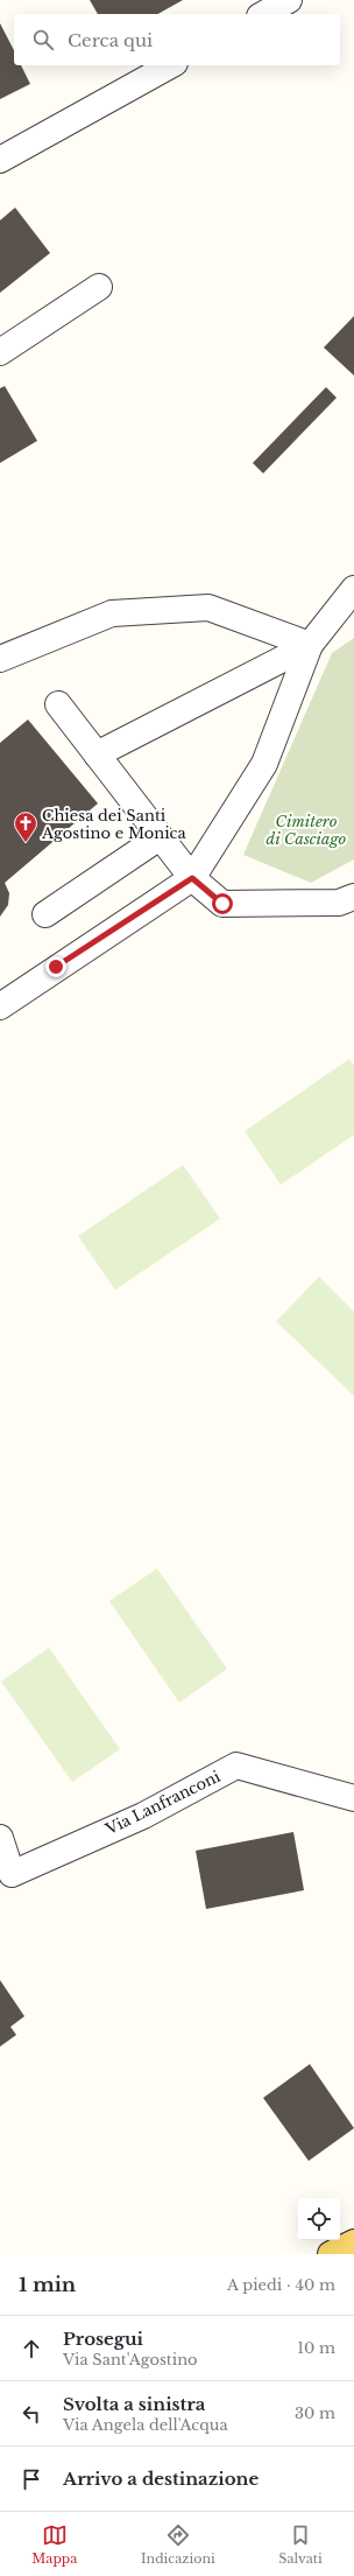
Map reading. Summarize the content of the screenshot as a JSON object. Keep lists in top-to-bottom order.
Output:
{
  "streets": {
    "street": ["Via Lanfranconi"]
  },
  "parks": ["Cimitero di Casciago"],
  "places": {
    "church": ["Chiesa dei Santi Agostino e Monica"]
  },
  "page": {
    "search": "Cerca qui",
    "heading": ["1 min", "A piedi · 40 m"],
    "list": [
      ["Prosegui", "Via Sant'Agostino", "10 m"],
      ["Svolta a sinistra", "Via Angela dell'Acqua", "30 m"],
      "Arrivo a destinazione"
    ],
    "nav": ["Mappa", "Indicazioni", "Salvati"]
  }
}
